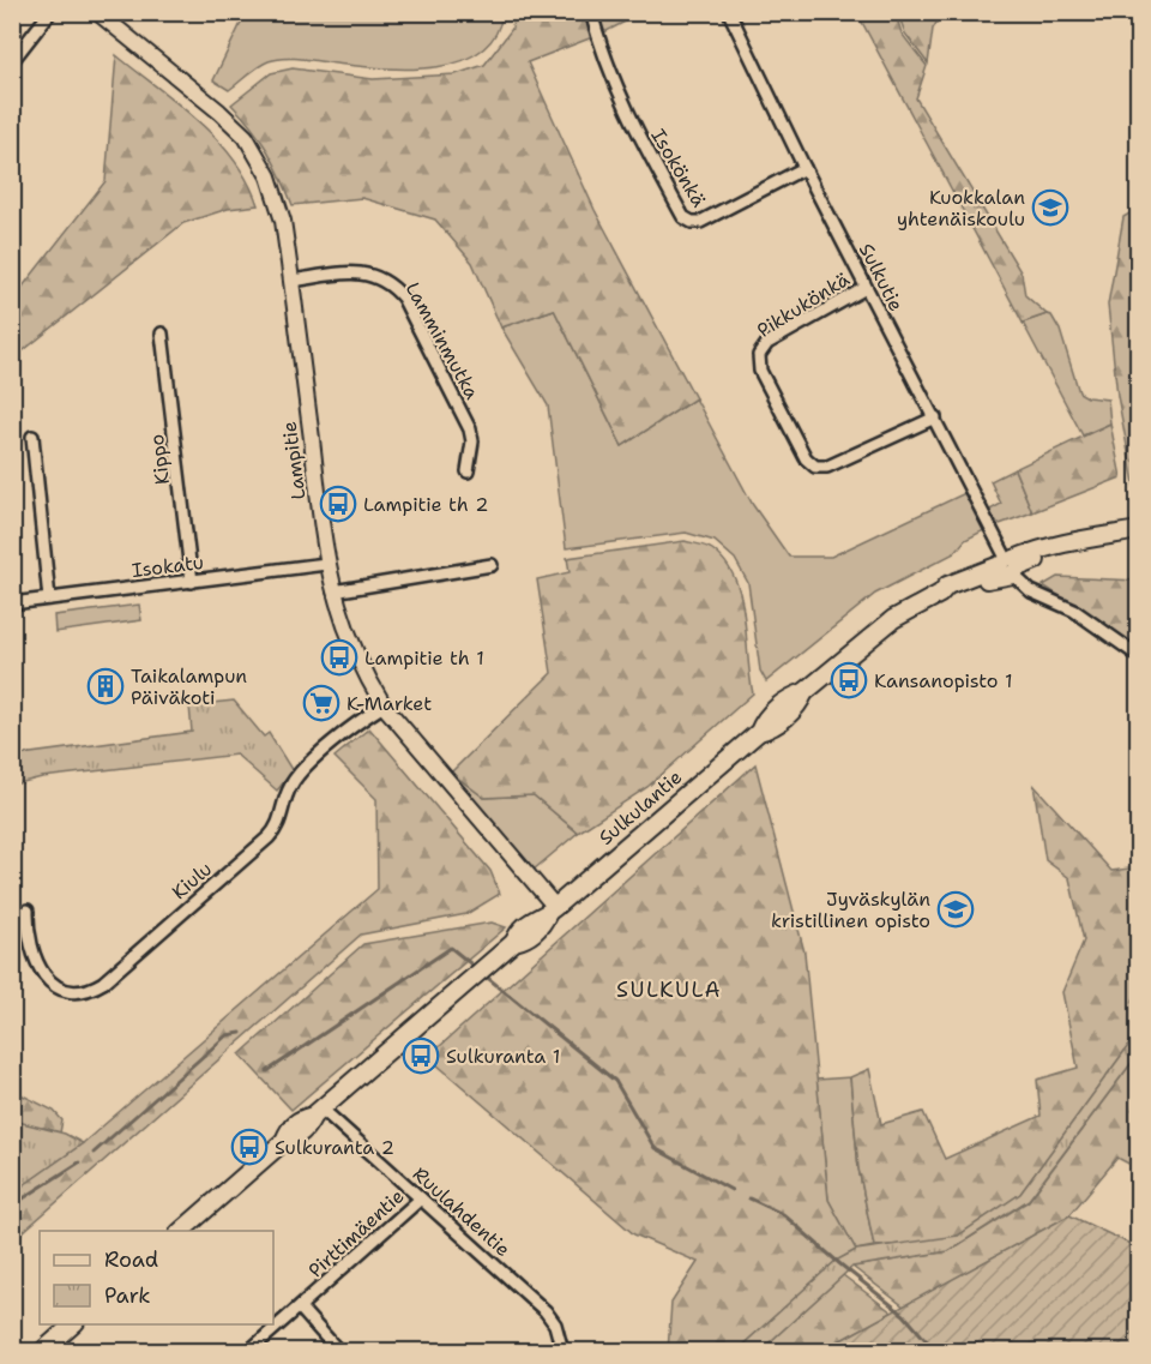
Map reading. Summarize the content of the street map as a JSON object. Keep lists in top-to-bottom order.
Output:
{
  "streets": {
    "main road": ["Sulkulantie"],
    "street": [
      "Isokönkä",
      "Sulkutie",
      "Pikkukönkä",
      "Lamminmutka",
      "Kippo",
      "Lampitie",
      "Isokatu",
      "Kiulu",
      "Ruulahdentie",
      "Pirttimäentie"
    ]
  },
  "crossings": [
    ["Isokönkä", "Sulkutie"],
    ["Sulkutie", "Pikkukönkä"],
    ["Sulkutie", "Sulkulantie"],
    ["Lamminmutka", "Lampitie"],
    ["Kippo", "Isokatu"],
    ["Lampitie", "Isokatu"],
    ["Lampitie", "Sulkulantie"],
    ["Lampitie", "Kiulu"],
    ["Sulkulantie", "Ruulahdentie"],
    ["Ruulahdentie", "Pirttimäentie"]
  ],
  "districts": ["SULKULA"],
  "places": {
    "school or university": ["Kuokkalan yhtenäiskoulu", "Jyväskylän kristillinen opisto"],
    "bus stop": [
      "Lampitie th 2",
      "Lampitie th 1",
      "Kansanopisto 1",
      "Sulkuranta 1",
      "Sulkuranta 2"
    ],
    "building": ["Taikalampun Päiväkoti"],
    "supermarket": ["K-Market"]
  },
  "legend": ["Road", "Park"]
}
